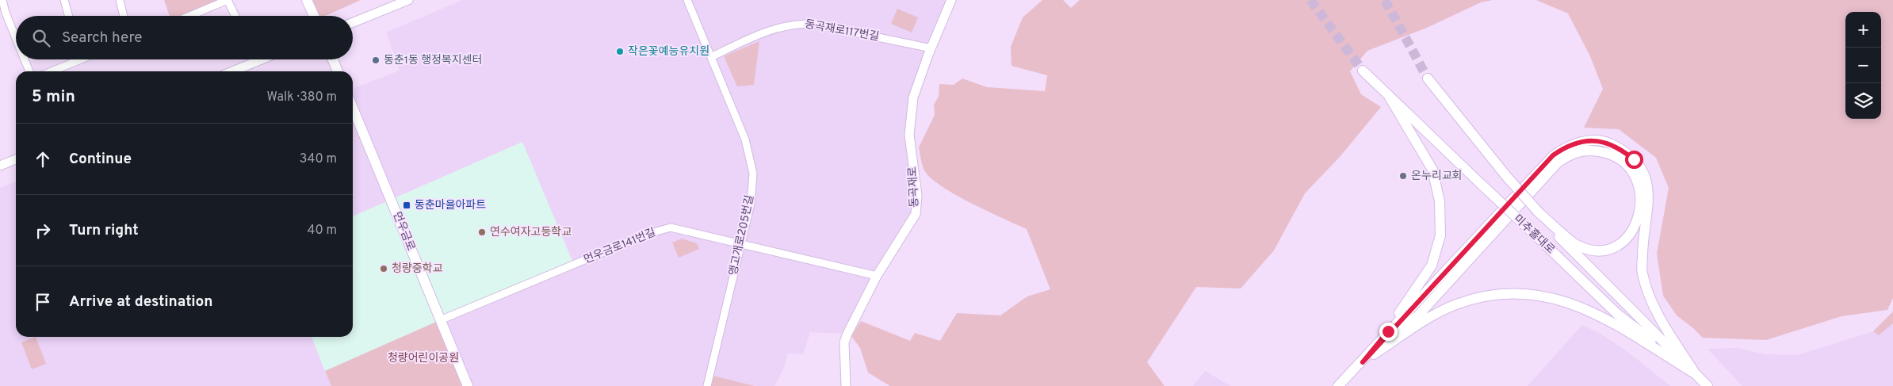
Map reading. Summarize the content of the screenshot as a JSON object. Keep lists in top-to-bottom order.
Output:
{
  "streets": {
    "main road": ["먼우금로", "미추홀대로"],
    "street": [
      "동곡재로117번길",
      "동곡재로",
      "앵고개로205번길",
      "먼우금로141번길"
    ]
  },
  "crossings": [
    ["동곡재로117번길", "동곡재로"],
    ["동곡재로117번길", "앵고개로205번길"],
    ["동곡재로", "먼우금로141번길"],
    ["먼우금로", "먼우금로141번길"],
    ["앵고개로205번길", "먼우금로141번길"]
  ],
  "parks": ["청량어린이공원"],
  "places": {
    "other": [
      "작은꽃예능유치원",
      "동춘1동 행정복지센터",
      "온누리교회",
      "연수여자고등학교",
      "청량중학교"
    ],
    "transit": ["동춘마을아파트"]
  },
  "page": {
    "map_buttons": ["+", "−"],
    "search": "Search here",
    "heading": ["5 min", "Walk · 380 m"],
    "list": [
      ["Continue", "340 m"],
      ["Turn right", "40 m"],
      "Arrive at destination"
    ]
  }
}
